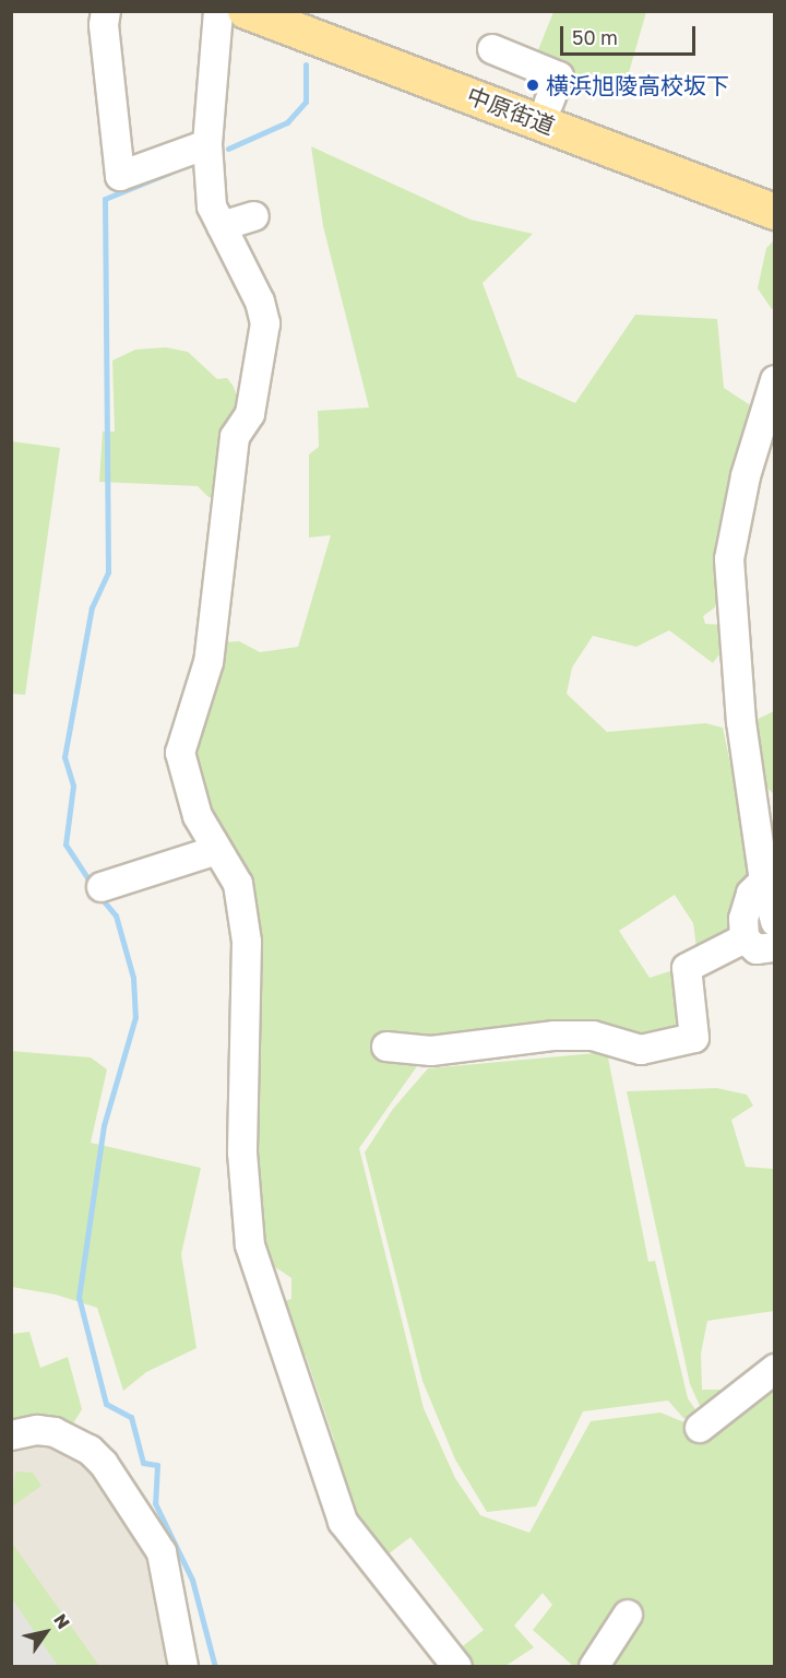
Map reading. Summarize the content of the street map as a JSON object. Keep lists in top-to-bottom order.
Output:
{
  "streets": {
    "main road": ["中原街道"]
  },
  "places": ["横浜旭陵高校坂下"],
  "scale_bar": "50 m",
  "north": "top right"
}
